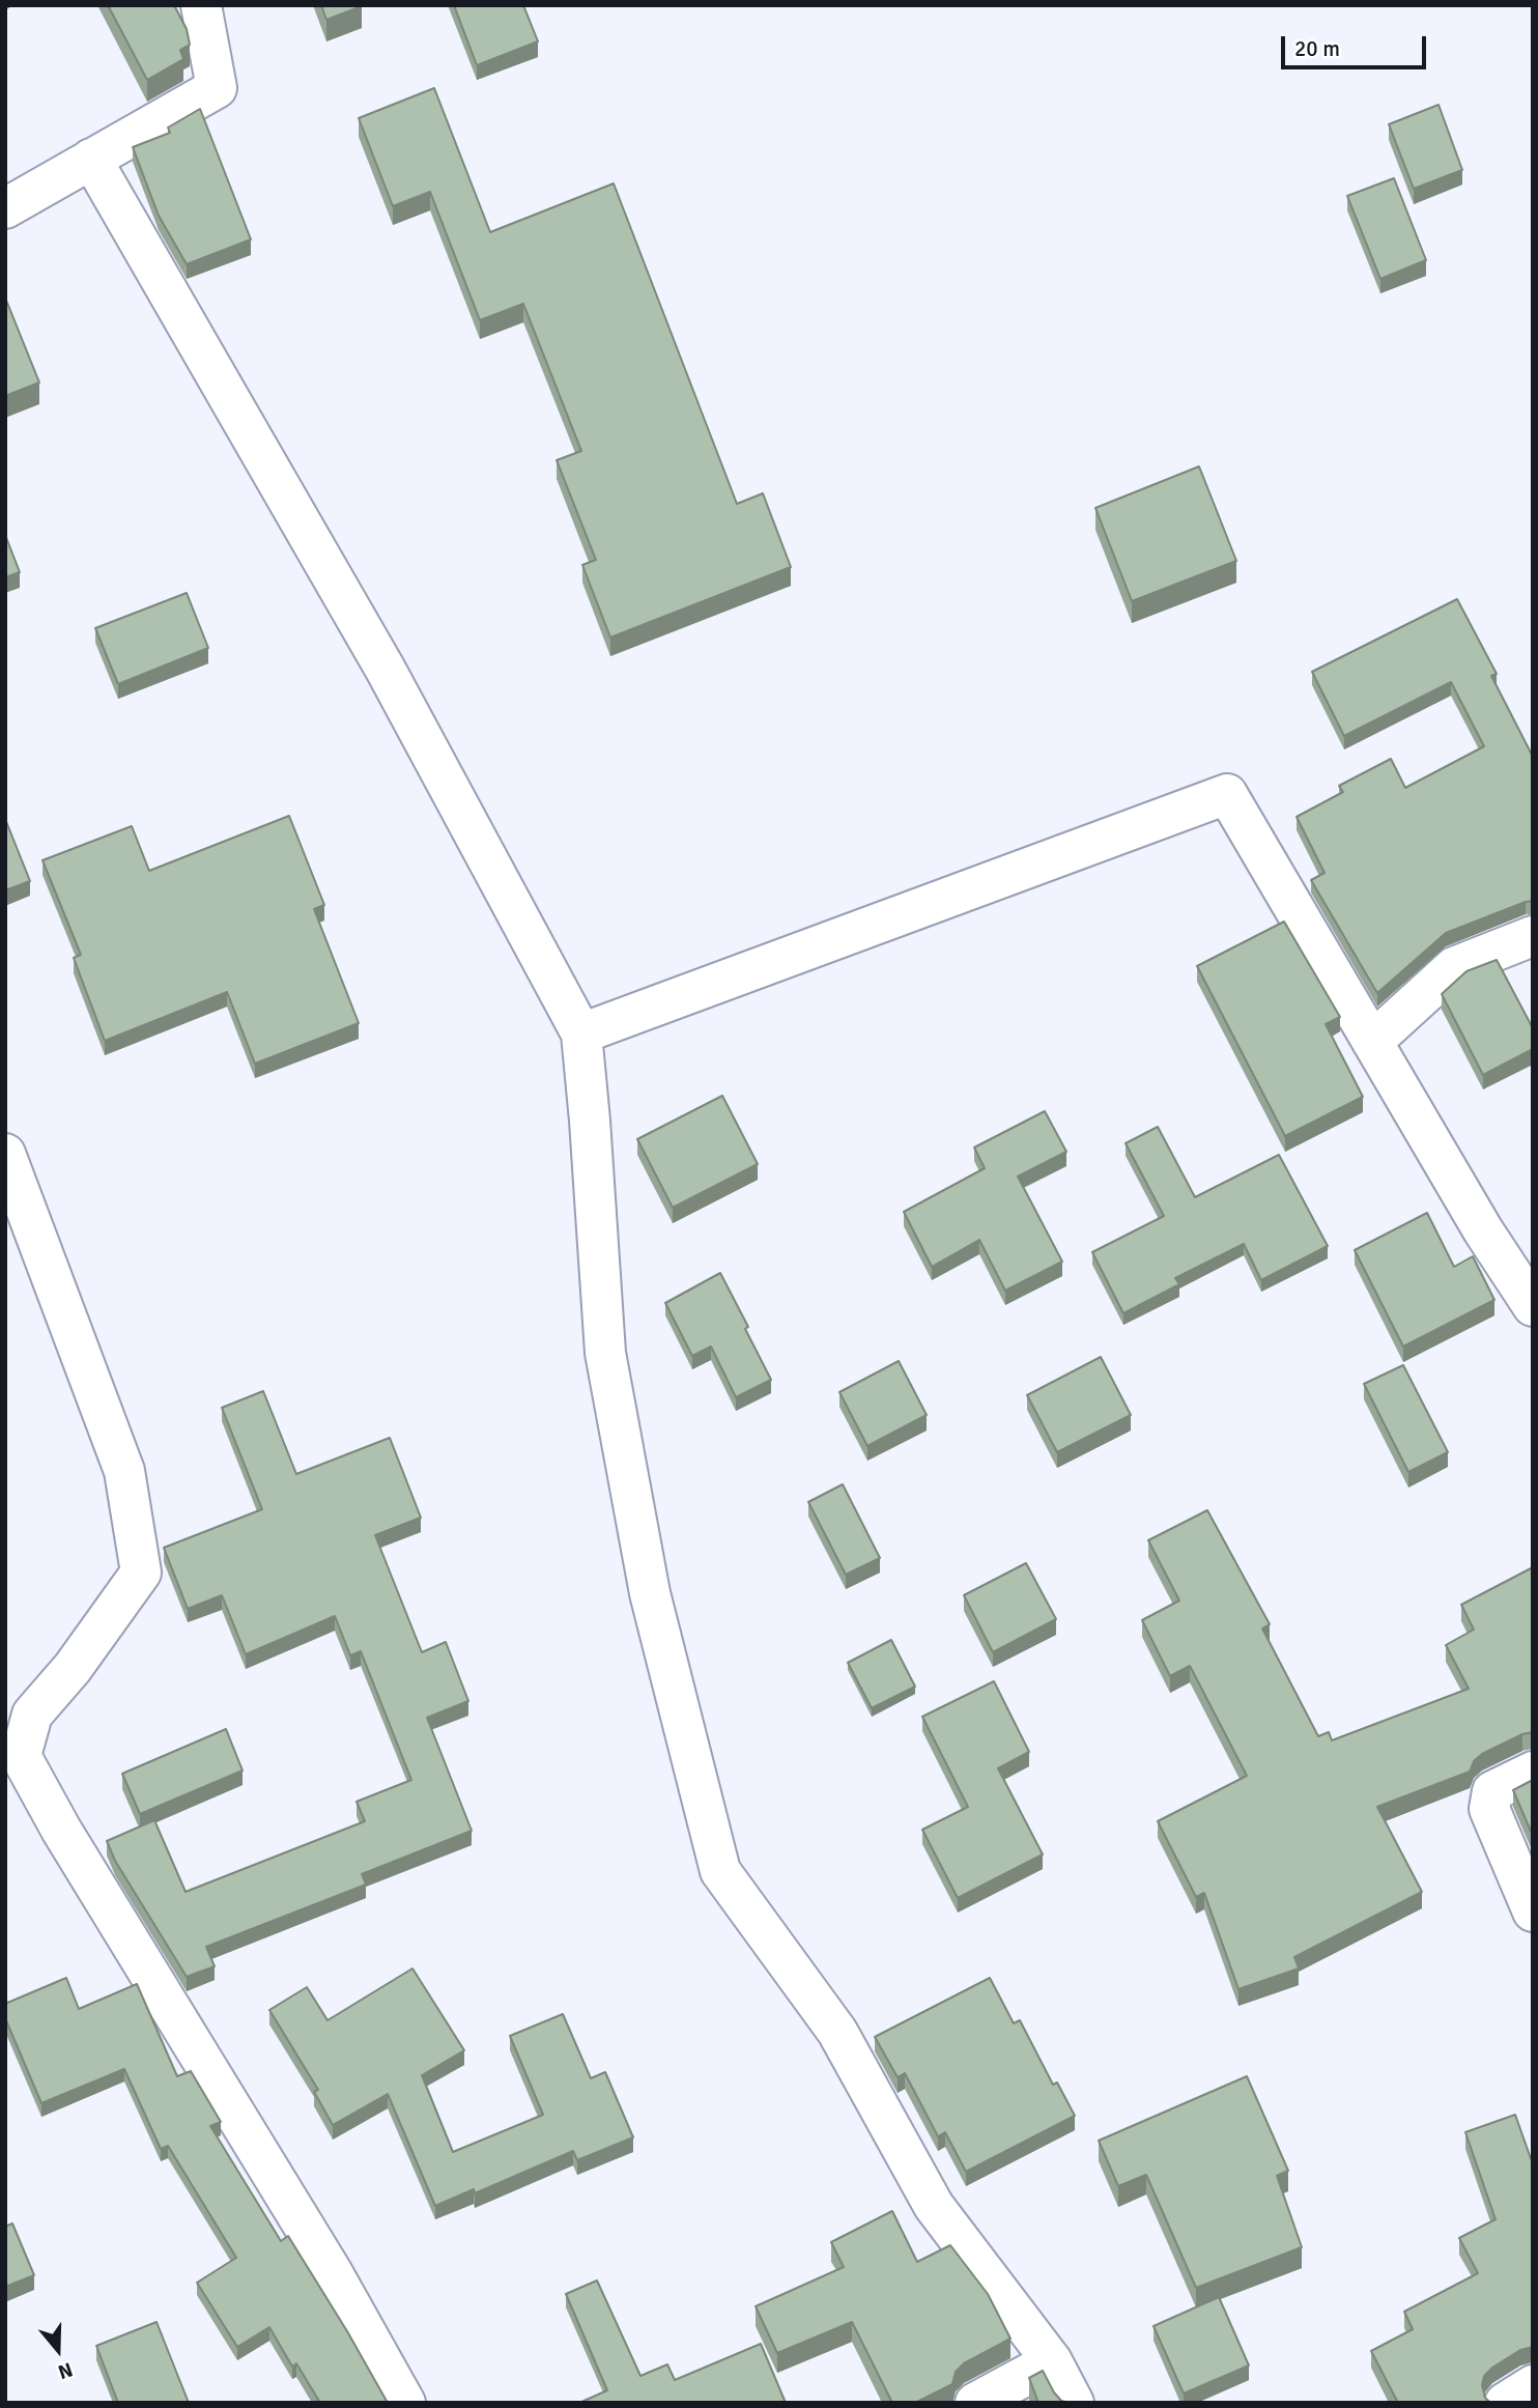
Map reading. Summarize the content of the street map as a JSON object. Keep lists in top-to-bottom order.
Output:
{
  "scale_bar": "20 m",
  "north": "bottom"
}
